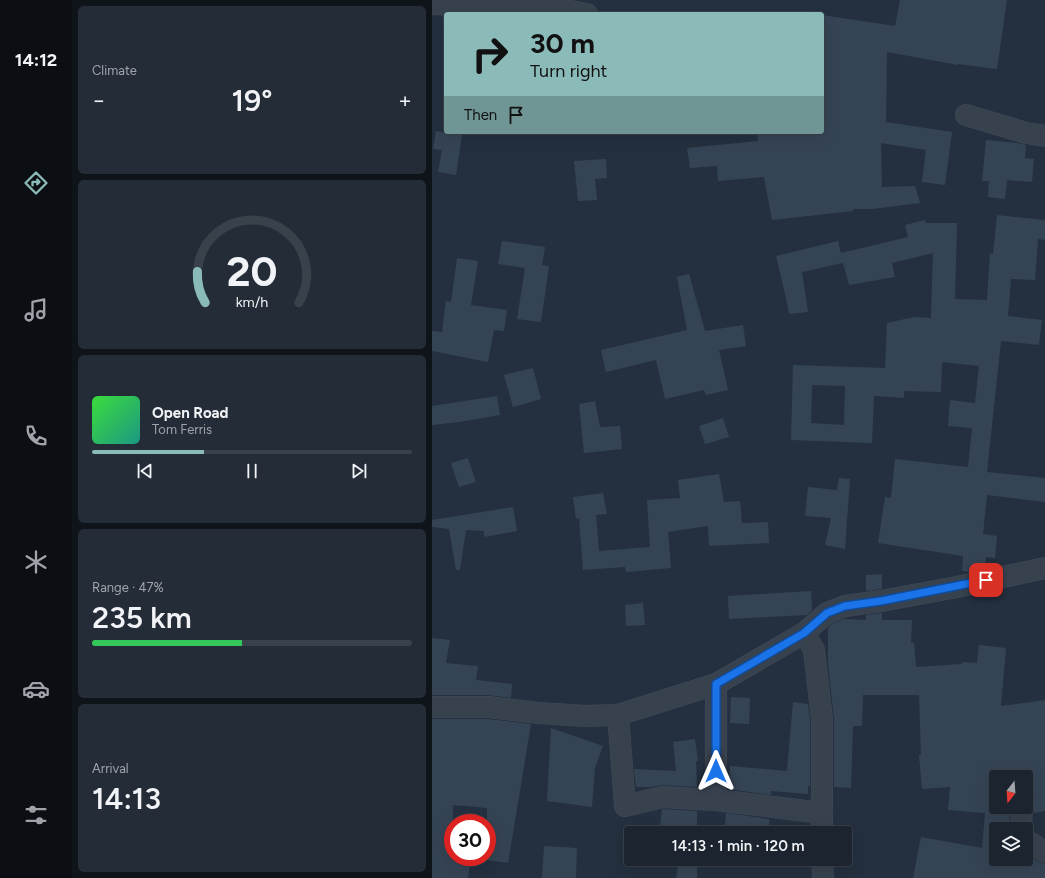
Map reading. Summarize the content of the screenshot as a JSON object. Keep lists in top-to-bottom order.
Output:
{
  "north": "bottom",
  "page": {
    "tabs": "14:12",
    "tile": [
      "Climate",
      ["Range · 47%", "235 km"],
      ["Arrival", "14:13"]
    ],
    "turn": ["30 m", "Turn right"],
    "heat": ["−", "19°", "+"],
    "then": "Then",
    "song": ["Open Road", "Tom Ferris"],
    "limit": "30",
    "trip": "14:13 · 1 min · 120 m",
    "gauge": ["20", "km/h"]
  }
}
